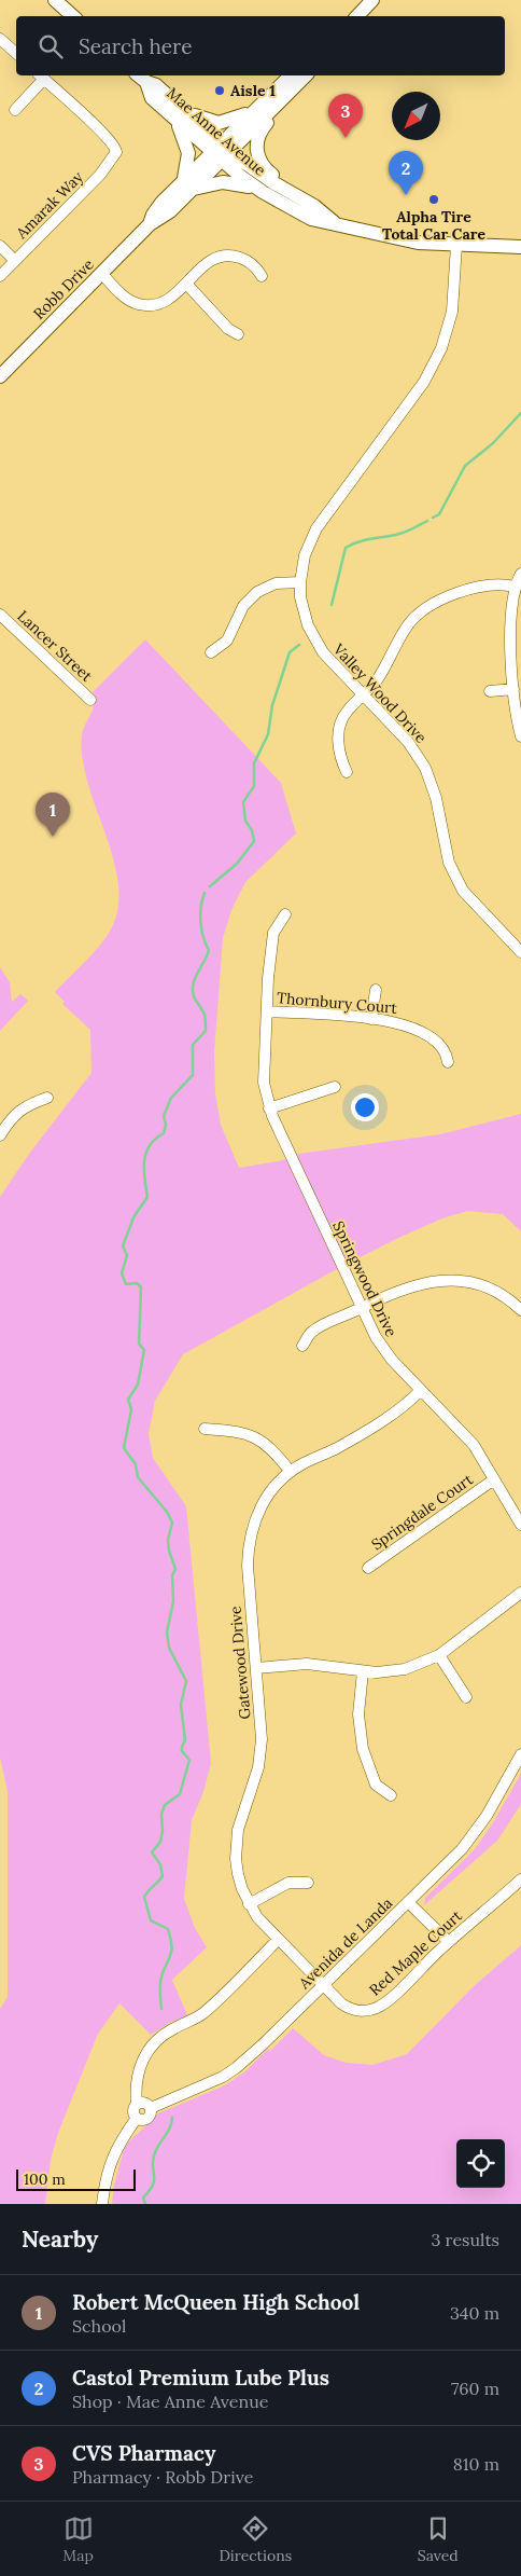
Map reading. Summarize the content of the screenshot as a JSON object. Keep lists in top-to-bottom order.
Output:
{
  "streets": {
    "main road": ["Mae Anne Avenue", "Robb Drive"],
    "street": [
      "Amarak Way",
      "Lancer Street",
      "Valley Wood Drive",
      "Thornbury Court",
      "Springwood Drive",
      "Springdale Court",
      "Gatewood Drive",
      "Avenida de Landa",
      "Red Maple Court"
    ]
  },
  "crossings": [
    ["Mae Anne Avenue", "Robb Drive"],
    ["Mae Anne Avenue", "Valley Wood Drive"],
    ["Thornbury Court", "Springwood Drive"],
    ["Springwood Drive", "Springdale Court"],
    ["Springwood Drive", "Gatewood Drive"],
    ["Gatewood Drive", "Avenida de Landa"],
    ["Gatewood Drive", "Red Maple Court"],
    ["Avenida de Landa", "Red Maple Court"]
  ],
  "places": ["Aisle 1", "Alpha Tire Total Car Care"],
  "scale_bar": "100 m",
  "north": "bottom left",
  "page": {
    "search": "Search here",
    "pins": ["3", "2", "1"],
    "scale": "100 m",
    "heading": ["Nearby", "3 results"],
    "list": [
      {
        "mark": "1",
        "name": "Robert McQueen High School",
        "note": "School",
        "value": "340 m"
      },
      {
        "mark": "2",
        "name": "Castol Premium Lube Plus",
        "note": "Shop · Mae Anne Avenue",
        "value": "760 m"
      },
      {
        "mark": "3",
        "name": "CVS Pharmacy",
        "note": "Pharmacy · Robb Drive",
        "value": "810 m"
      }
    ],
    "nav": ["Map", "Directions", "Saved"]
  }
}
